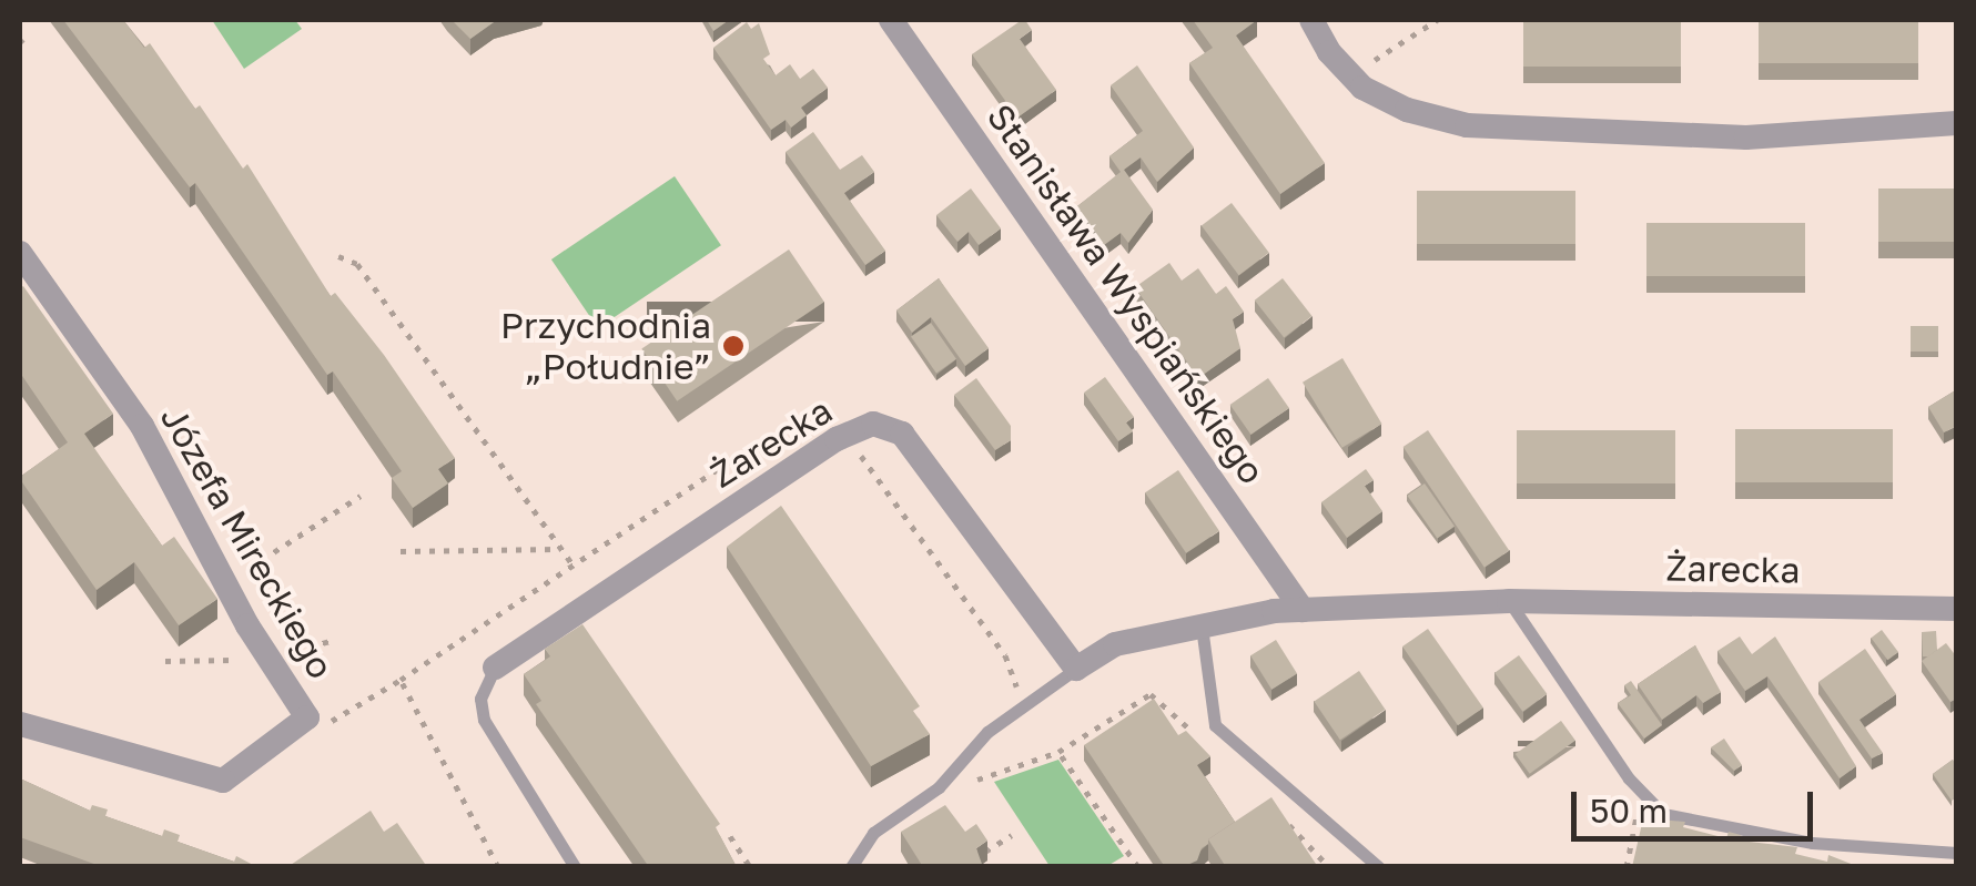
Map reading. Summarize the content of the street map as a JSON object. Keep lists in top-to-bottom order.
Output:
{
  "streets": {
    "street": ["Stanisława Wyspiańskiego", "Żarecka", "Józefa Mireckiego"]
  },
  "crossings": [
    ["Stanisława Wyspiańskiego", "Żarecka"]
  ],
  "places": ["Przychodnia „Południe”"],
  "scale_bar": "50 m"
}
